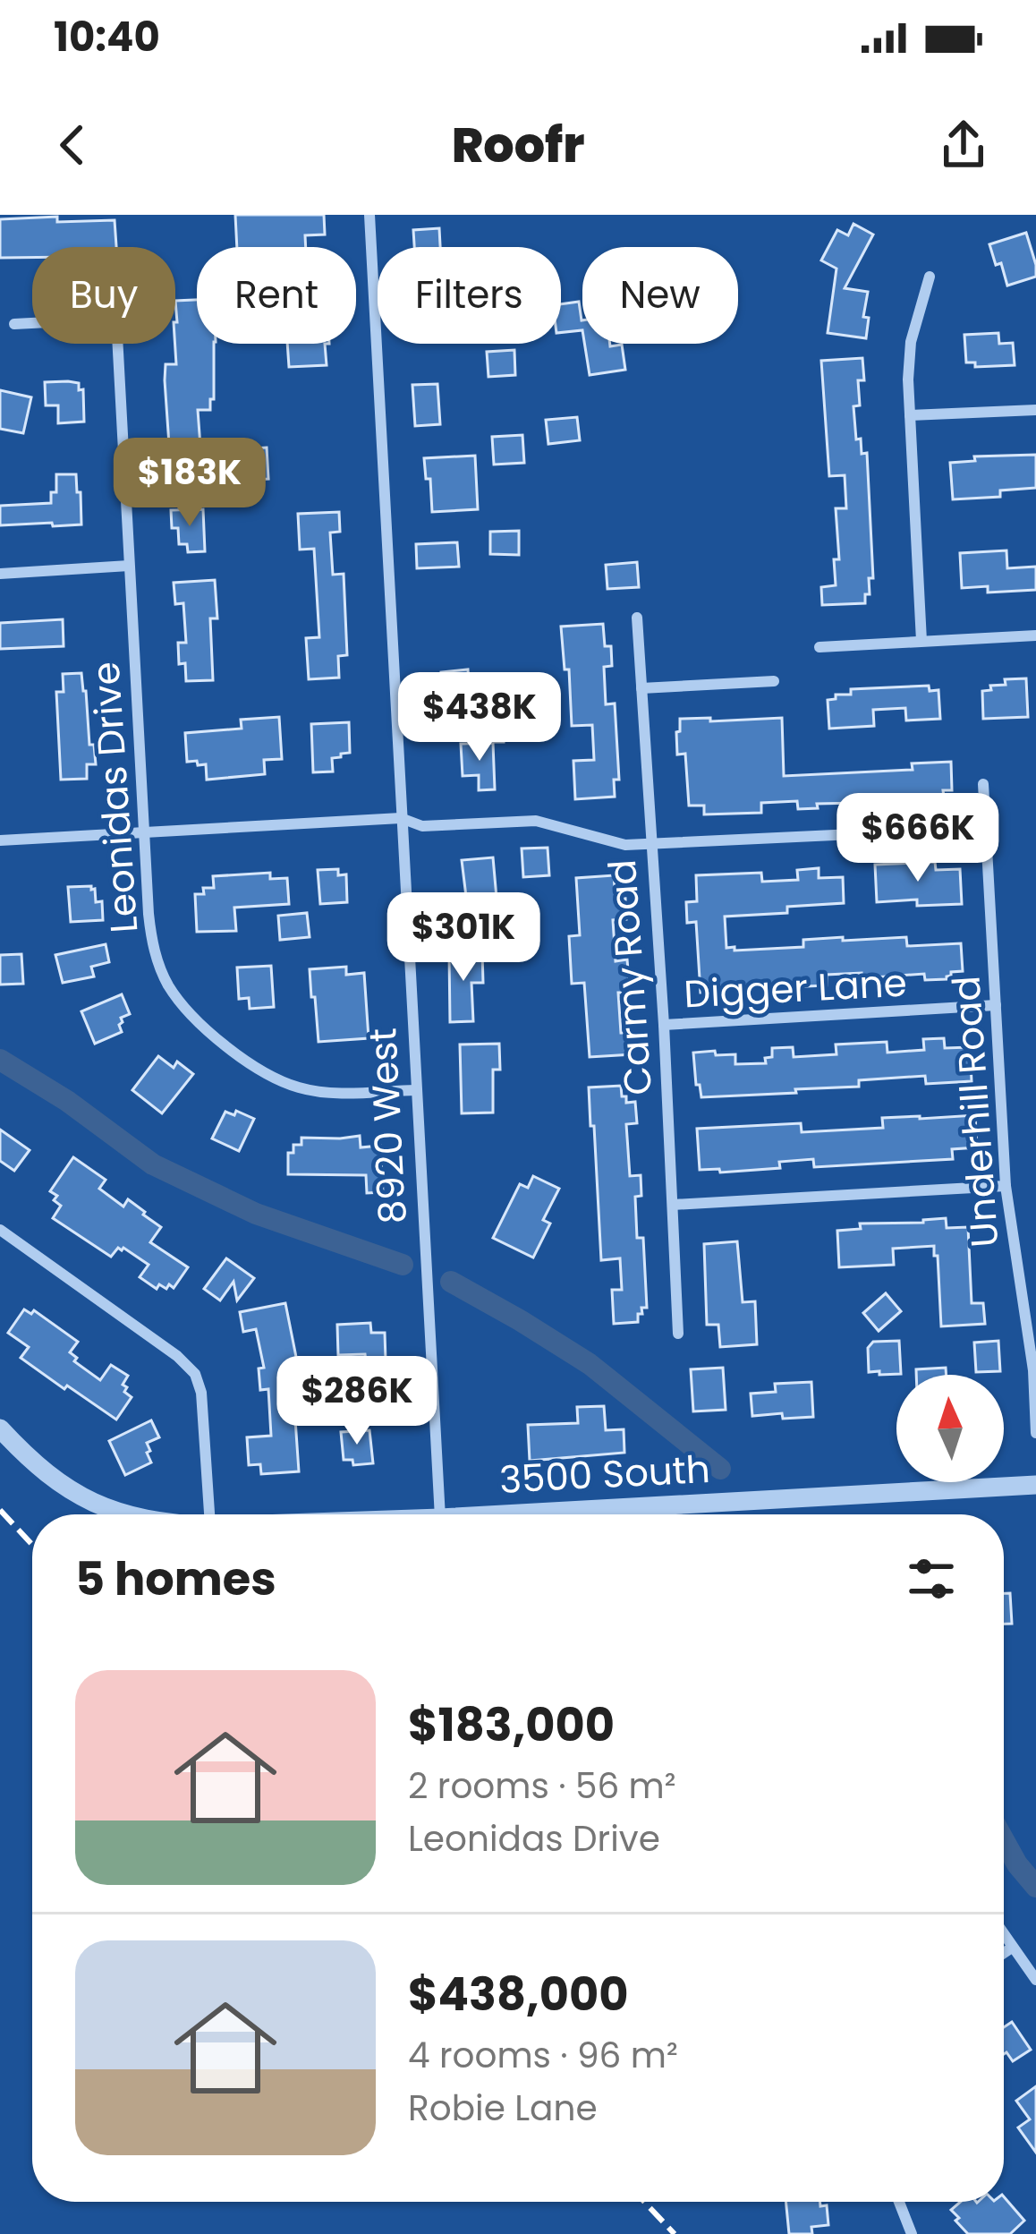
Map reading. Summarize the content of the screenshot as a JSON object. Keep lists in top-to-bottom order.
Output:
{
  "streets": {
    "street": [
      "Leonidas Drive",
      "Carmy Road",
      "Digger Lane",
      "Underhill Road",
      "8920 West",
      "3500 South"
    ]
  },
  "crossings": [
    ["Leonidas Drive", "8920 West"],
    ["Carmy Road", "Digger Lane"],
    ["Digger Lane", "Underhill Road"]
  ],
  "north": "top",
  "page": {
    "status": "10:40",
    "header": "Roofr",
    "chip": [
      "Buy",
      "Rent",
      "Filters",
      "New"
    ],
    "price": [
      "$183K",
      "$438K",
      "$666K",
      "$301K",
      "$286K"
    ],
    "heading": "5 homes",
    "list": [
      {
        "name": "$183,000",
        "note": "2 rooms · 56 m² · Leonidas Drive"
      },
      {
        "name": "$438,000",
        "note": "4 rooms · 96 m² · Robie Lane"
      }
    ]
  }
}
